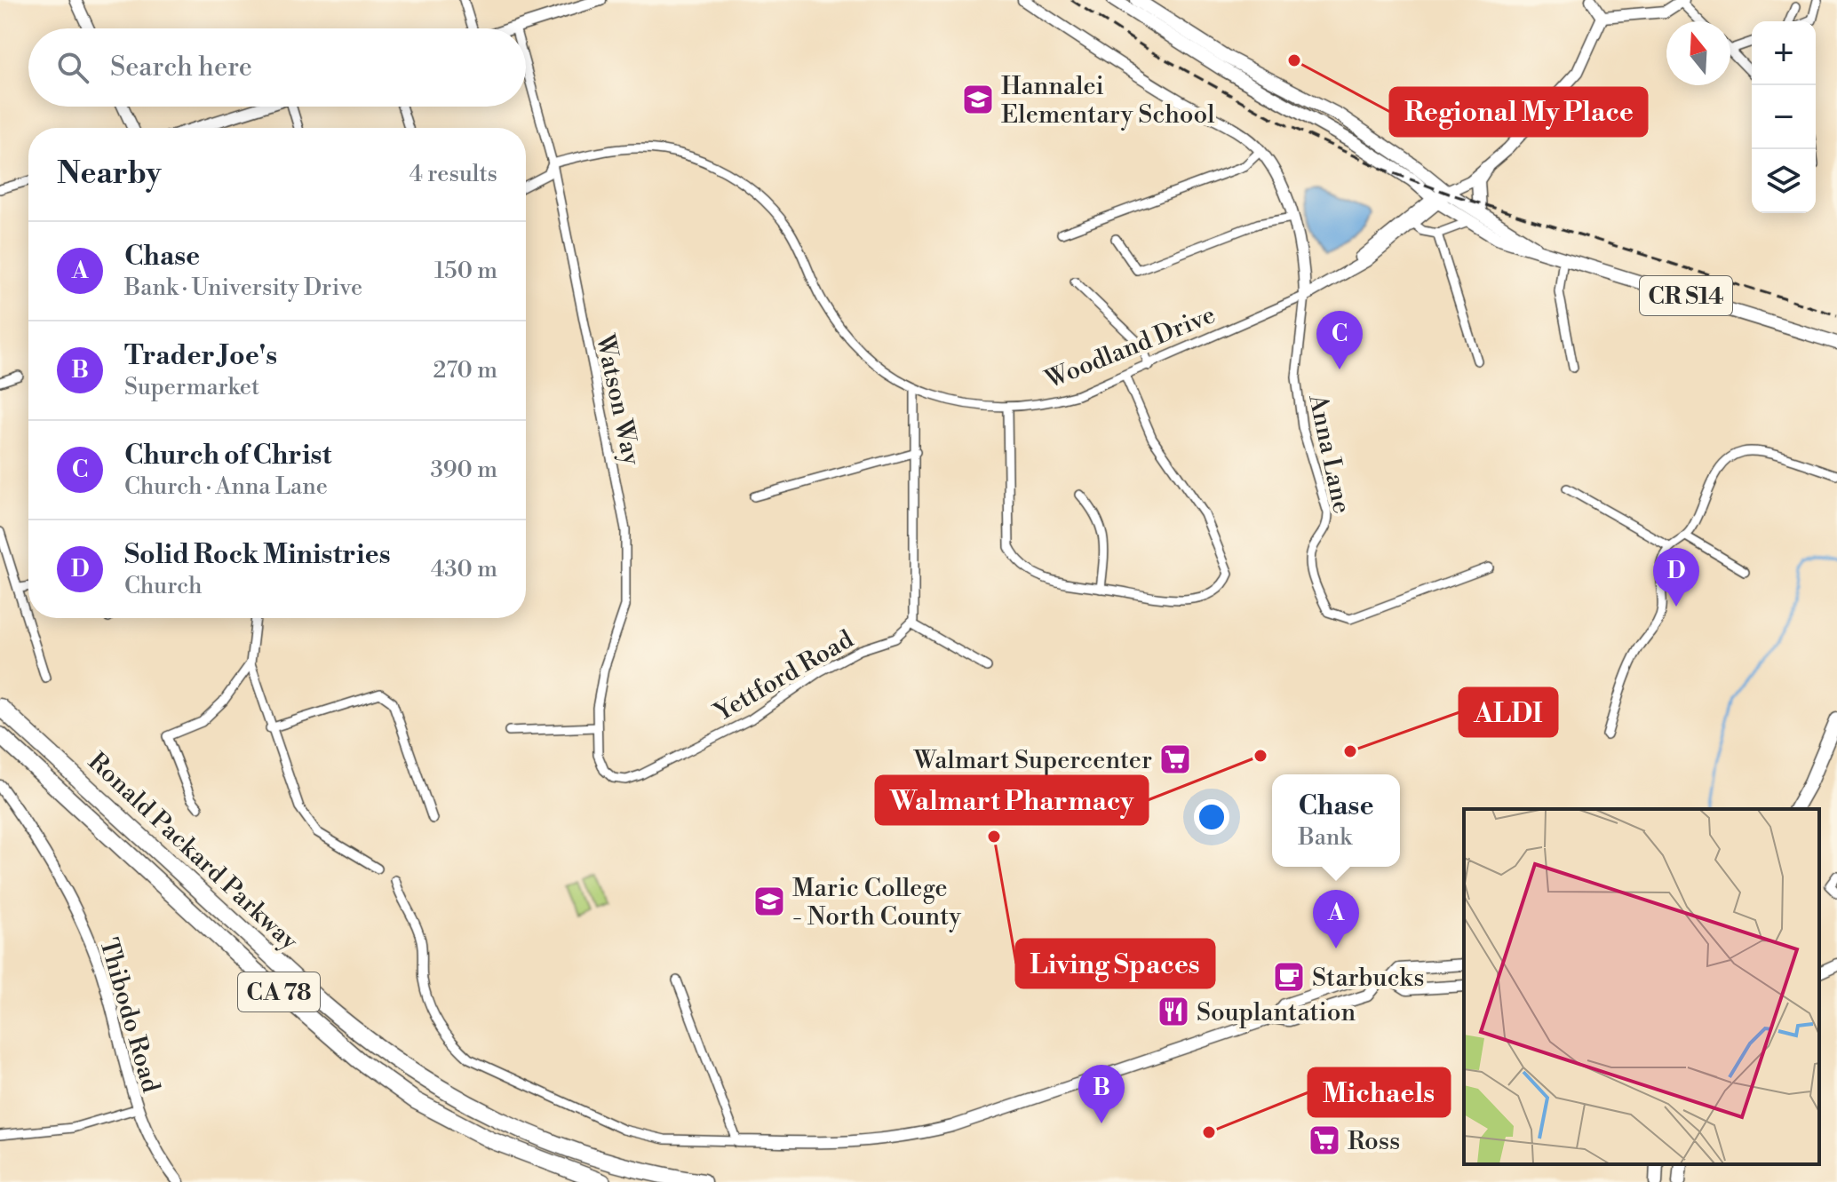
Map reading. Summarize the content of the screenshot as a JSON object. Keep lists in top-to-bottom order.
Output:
{
  "streets": {
    "highway": ["Ronald Packard Parkway", "CA 78"],
    "main road": ["CR S14"],
    "street": [
      "Woodland Drive",
      "Watson Way",
      "Anna Lane",
      "Yettford Road",
      "Thibodo Road"
    ]
  },
  "crossings": [
    ["CR S14", "Woodland Drive"],
    ["Woodland Drive", "Watson Way"],
    ["Woodland Drive", "Anna Lane"],
    ["Watson Way", "Yettford Road"]
  ],
  "places": {
    "other": [
      "Regional My Place",
      "ALDI",
      "Walmart Pharmacy",
      "Living Spaces",
      "Michaels"
    ],
    "school or university": ["Hannalei Elementary School", "Maric College - North County"],
    "supermarket": ["Walmart Supercenter", "Ross"],
    "cafe": ["Starbucks"],
    "restaurant": ["Souplantation"]
  },
  "north": "top",
  "page": {
    "map_buttons": ["+", "−"],
    "search": "Search here",
    "heading": ["Nearby", "4 results"],
    "list": [
      {
        "mark": "A",
        "name": "Chase",
        "note": "Bank · University Drive",
        "value": "150 m"
      },
      {
        "mark": "B",
        "name": "Trader Joe's",
        "note": "Supermarket",
        "value": "270 m"
      },
      {
        "mark": "C",
        "name": "Church of Christ",
        "note": "Church · Anna Lane",
        "value": "390 m"
      },
      {
        "mark": "D",
        "name": "Solid Rock Ministries",
        "note": "Church",
        "value": "430 m"
      }
    ],
    "pins": [
      "C",
      "D",
      "A",
      "B"
    ],
    "popup": ["Chase", "Bank"]
  }
}
